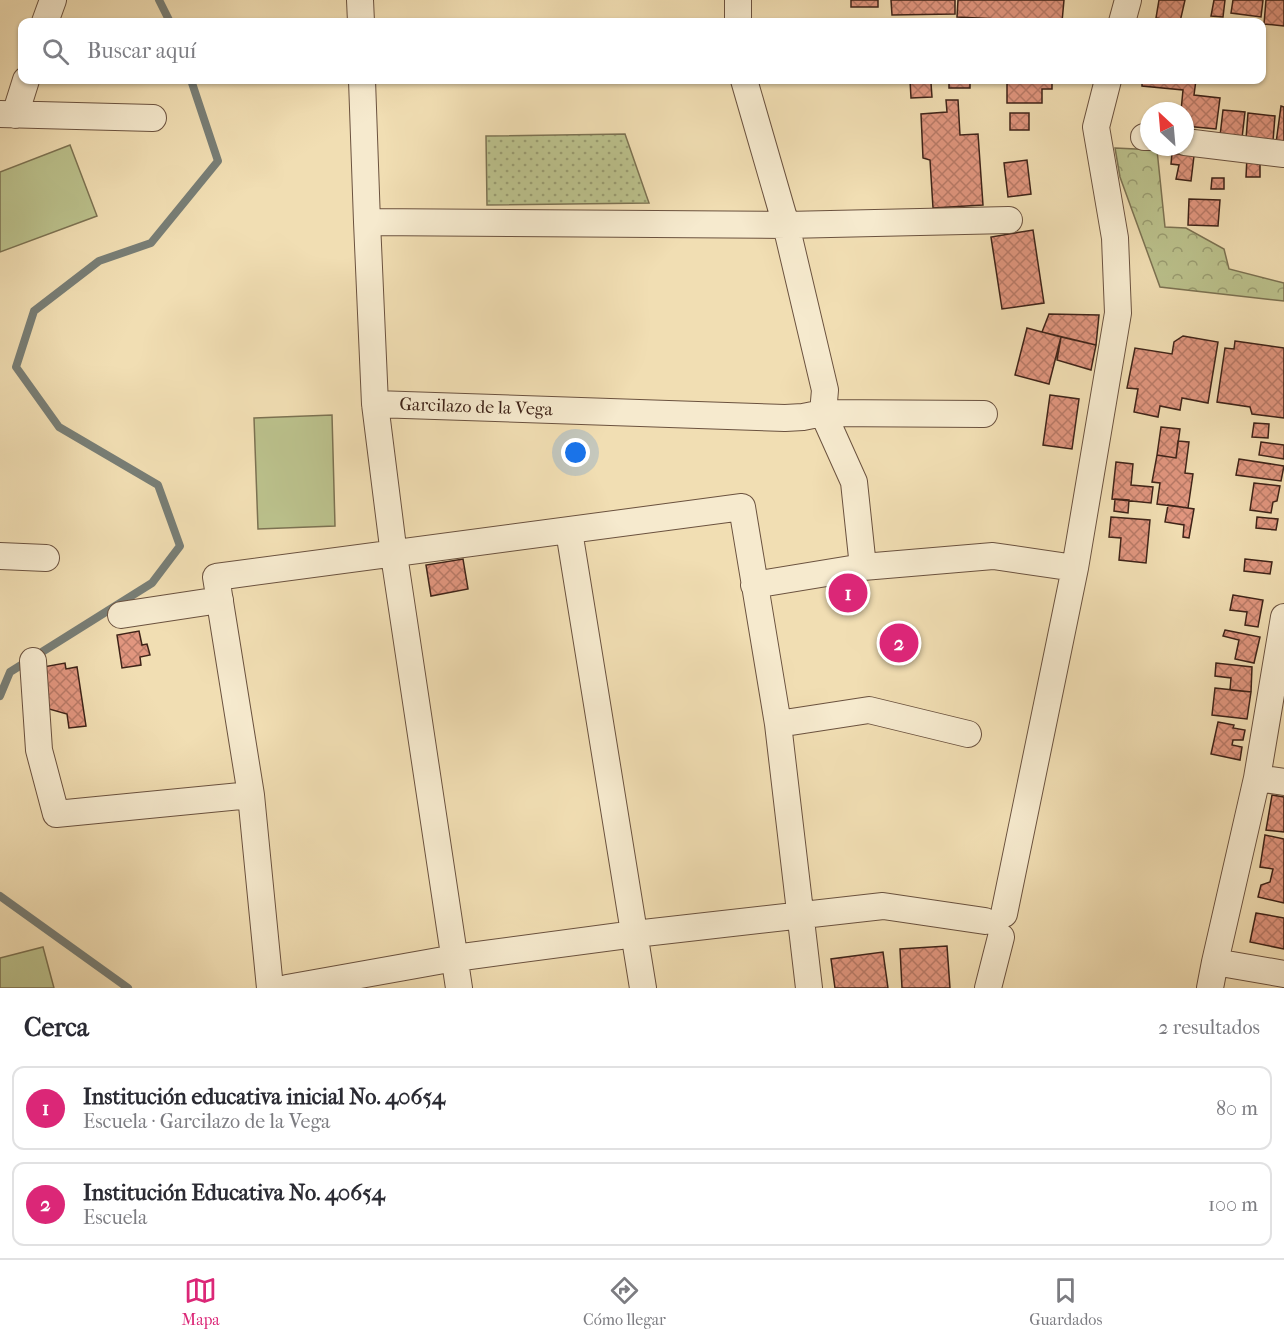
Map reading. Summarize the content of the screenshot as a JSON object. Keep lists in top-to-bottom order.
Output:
{
  "streets": {
    "street": ["Garcilazo de la Vega"]
  },
  "north": "top left",
  "page": {
    "search": "Buscar aquí",
    "pins": ["1", "2"],
    "heading": ["Cerca", "2 resultados"],
    "list": [
      {
        "mark": "1",
        "name": "Institución educativa inicial No. 40654",
        "note": "Escuela · Garcilazo de la Vega",
        "value": "80 m"
      },
      {
        "mark": "2",
        "name": "Institución Educativa No. 40654",
        "note": "Escuela",
        "value": "100 m"
      }
    ],
    "nav": ["Mapa", "Cómo llegar", "Guardados"]
  }
}
